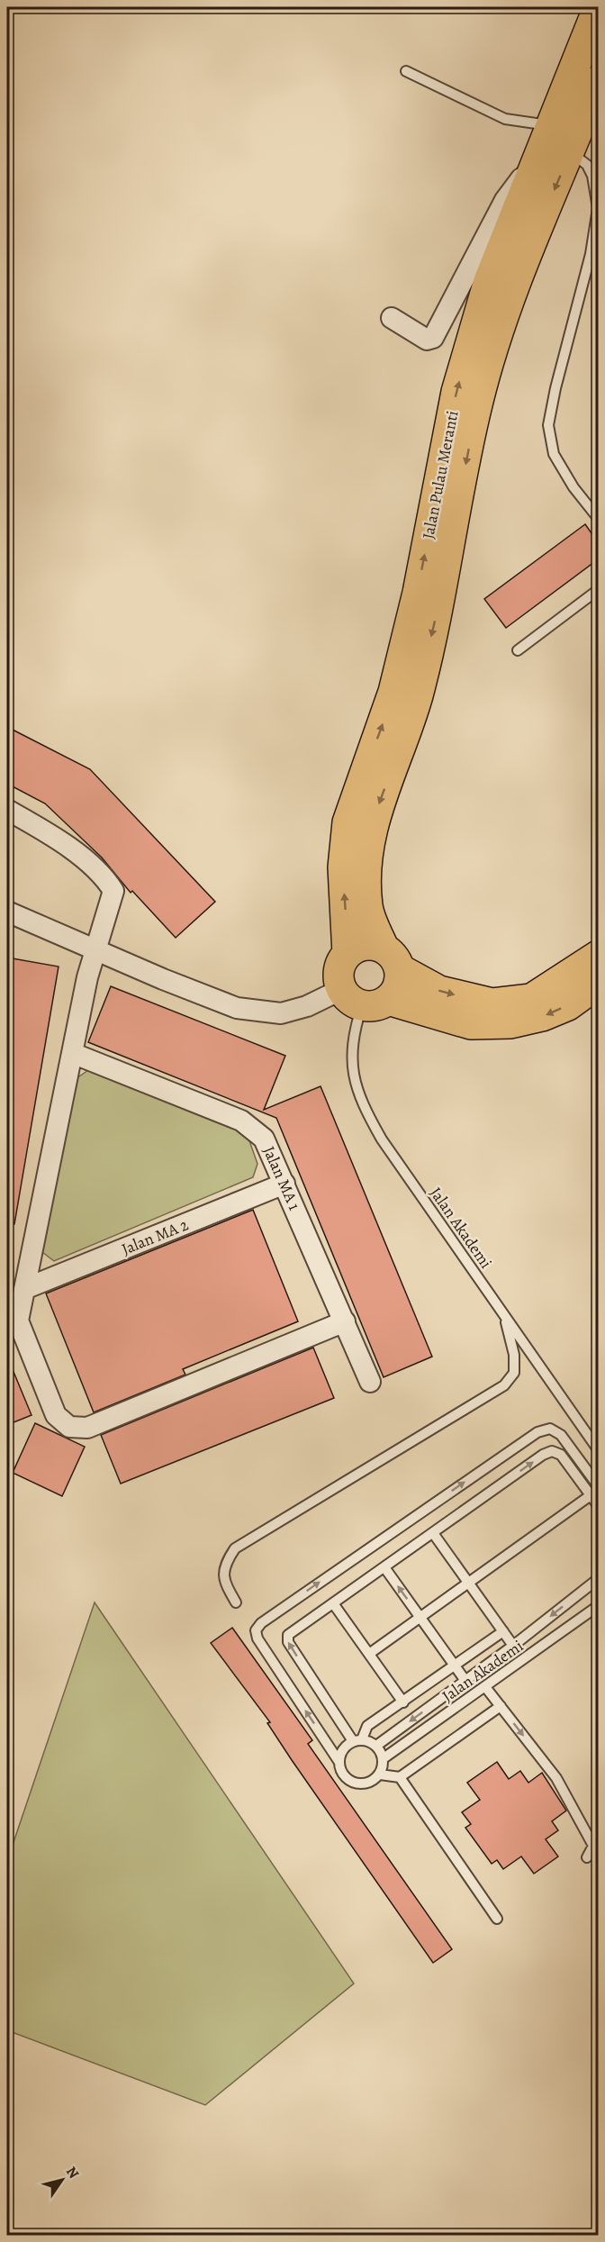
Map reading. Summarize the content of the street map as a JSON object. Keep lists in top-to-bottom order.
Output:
{
  "streets": {
    "main road": ["Jalan Pulau Meranti"],
    "street": ["Jalan MA 1", "Jalan MA 2"],
    "lane": ["Jalan Akademi"]
  },
  "crossings": [
    ["Jalan Pulau Meranti", "Jalan Akademi"],
    ["Jalan MA 1", "Jalan MA 2"]
  ],
  "north": "top right"
}
